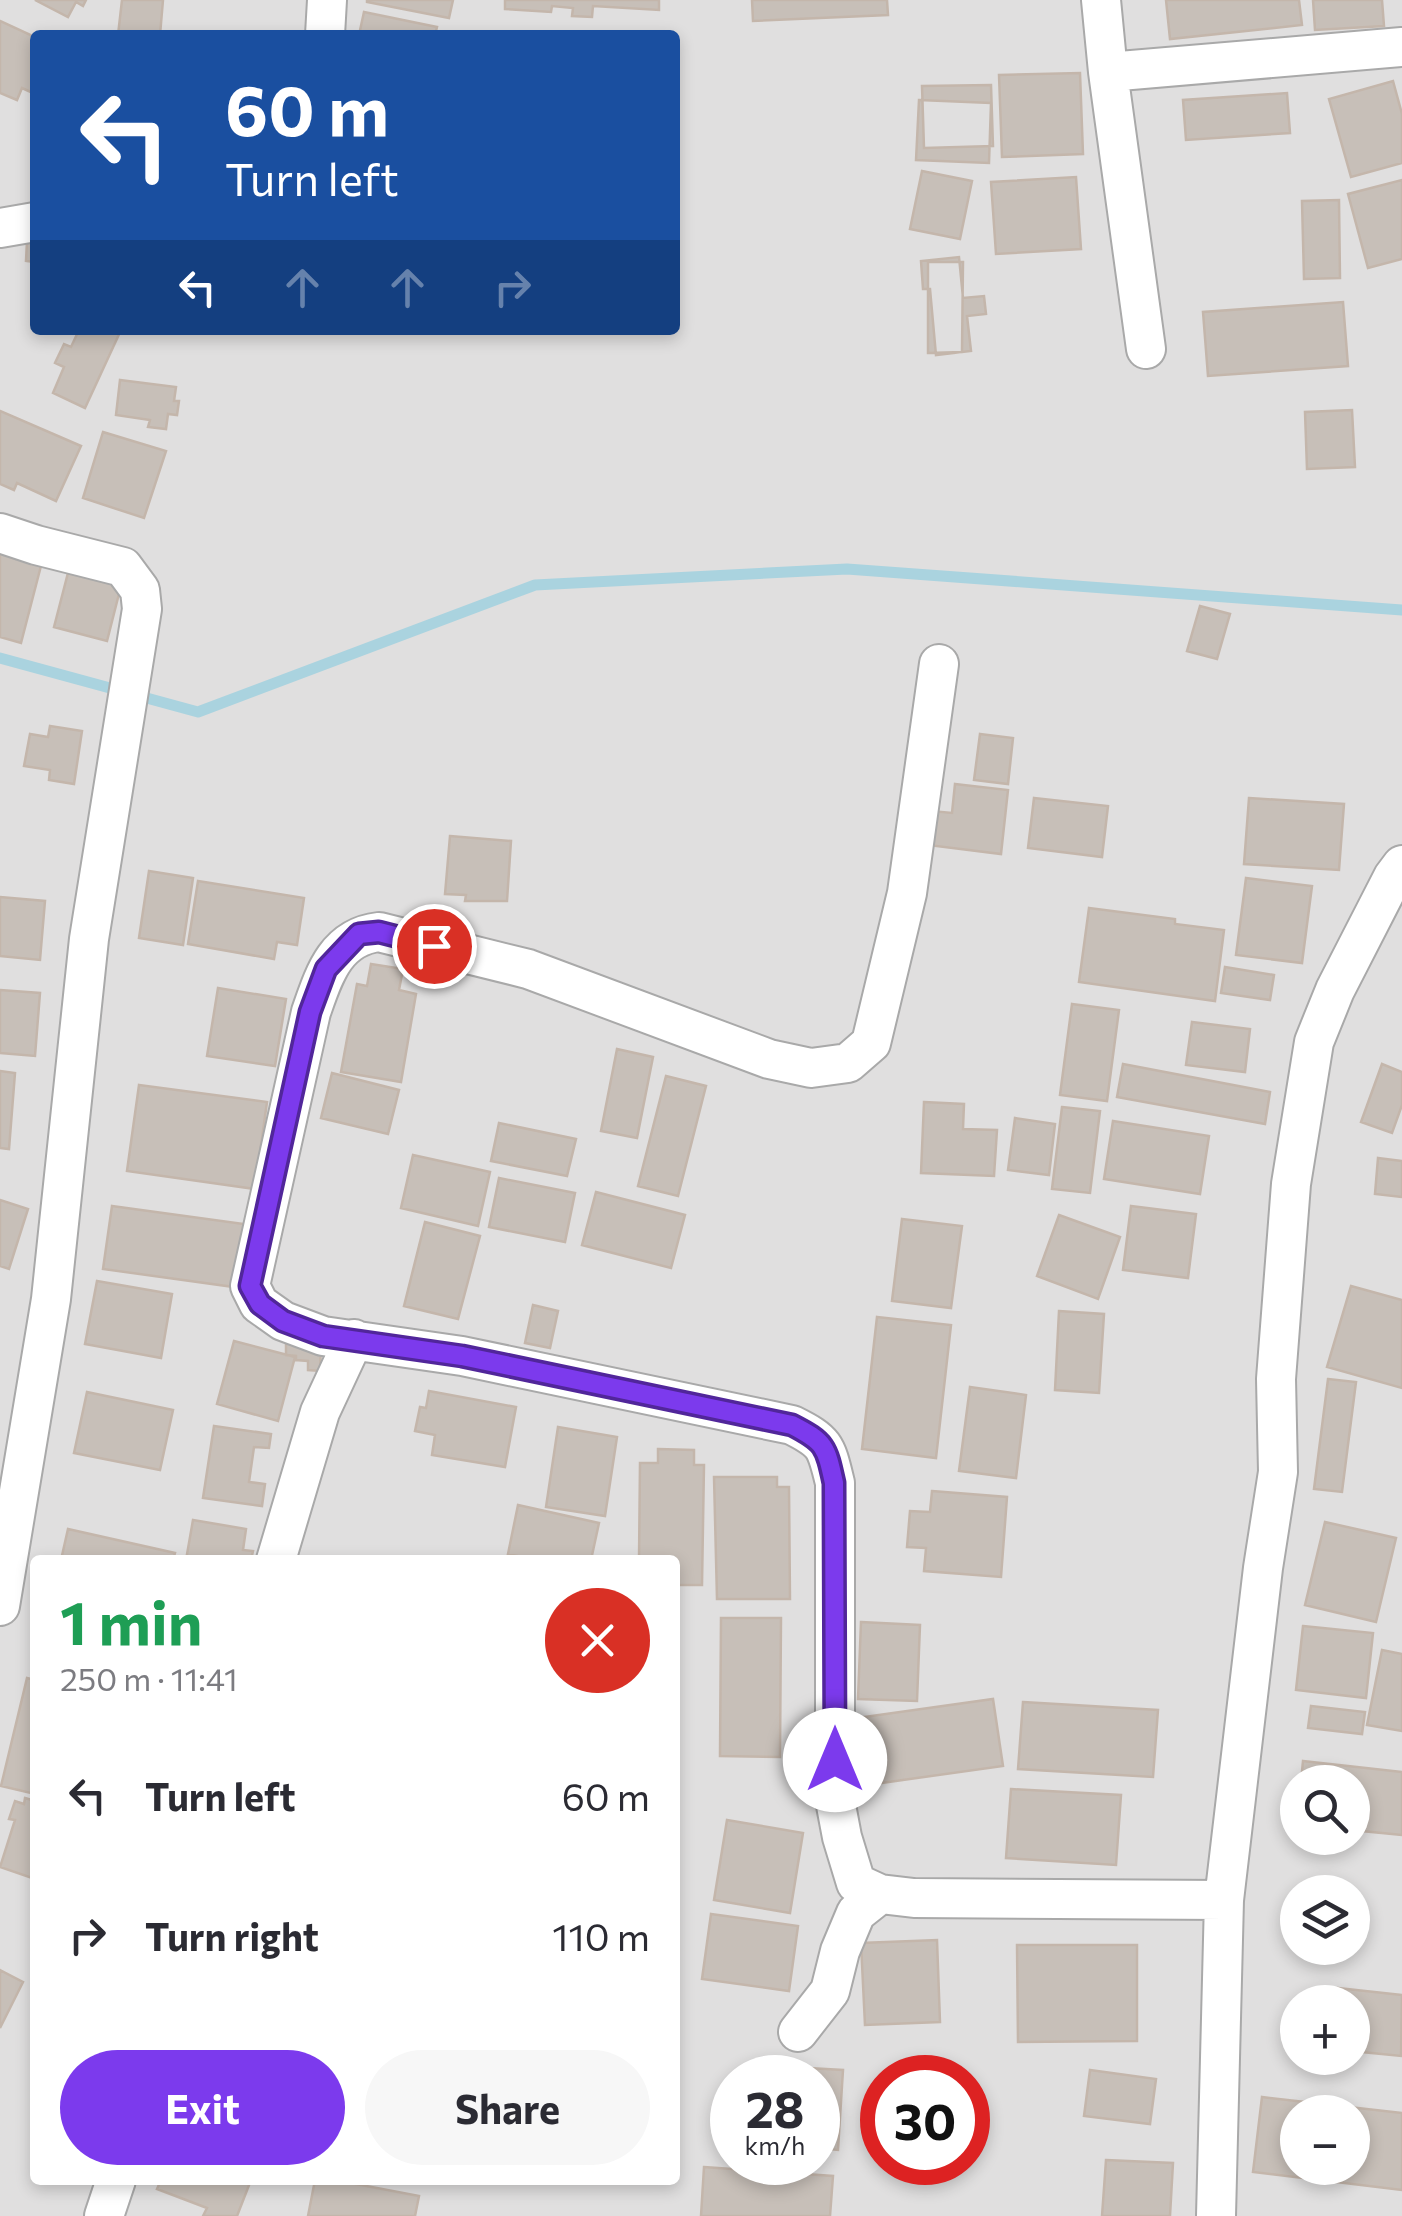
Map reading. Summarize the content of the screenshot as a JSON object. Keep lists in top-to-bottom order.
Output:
{
  "page": {
    "turn": ["60 m", "Turn left"],
    "heading": ["1 min", "250 m · 11:41"],
    "list": [
      {
        "name": "Turn left",
        "value": "60 m"
      },
      {
        "name": "Turn right",
        "value": "110 m"
      }
    ],
    "map_buttons": ["+", "−"],
    "buttons": ["Exit", "Share"],
    "speed": "28 km/h",
    "limit": "30"
  }
}
